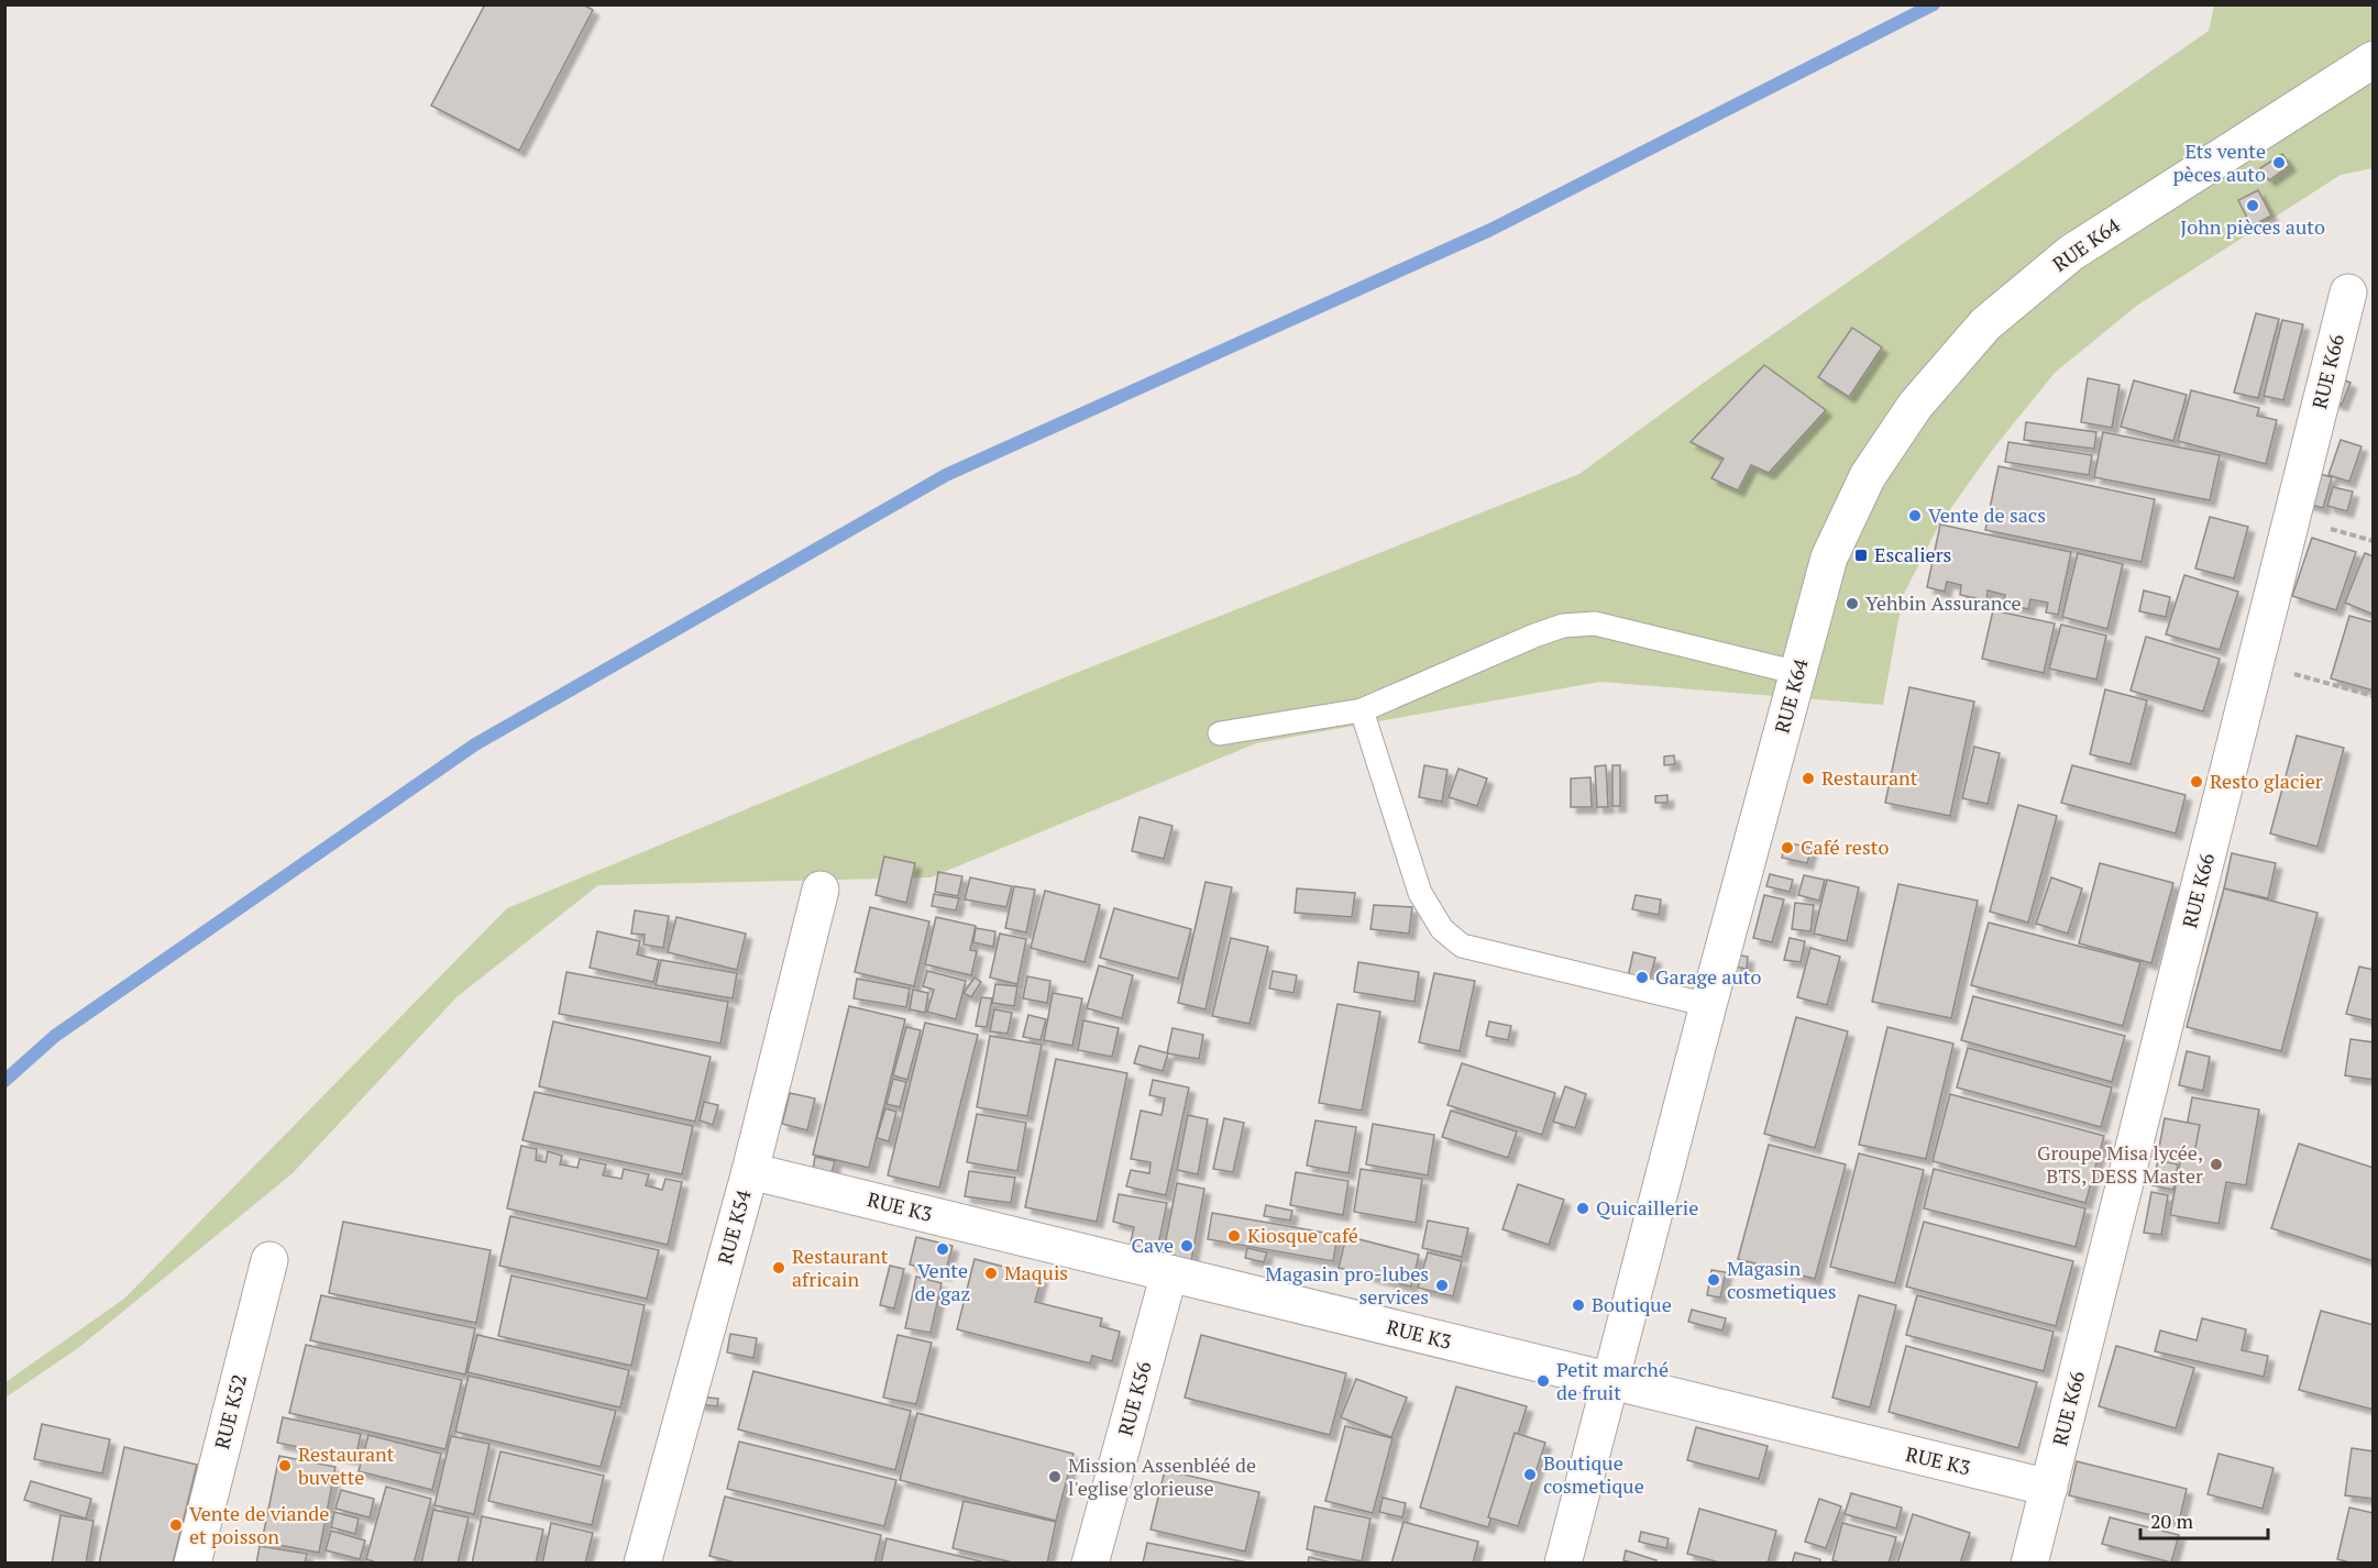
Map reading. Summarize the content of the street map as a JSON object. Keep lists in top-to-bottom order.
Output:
{
  "streets": {
    "street": [
      "RUE K64",
      "RUE K66",
      "RUE K3",
      "RUE K54",
      "RUE K56",
      "RUE K52"
    ]
  },
  "crossings": [
    ["RUE K64", "RUE K3"],
    ["RUE K66", "RUE K3"],
    ["RUE K3", "RUE K54"],
    ["RUE K3", "RUE K56"]
  ],
  "places": {
    "other": [
      "Ets vente pèces auto",
      "John pièces auto",
      "Vente de sacs",
      "Yehbin Assurance",
      "Restaurant",
      "Resto glacier",
      "Café resto",
      "Garage auto",
      "Groupe Misa lycée, BTS, DESS Master",
      "Quicaillerie",
      "Kiosque café",
      "Cave",
      "Vente de gaz",
      "Restaurant africain",
      "Maquis",
      "Magasin cosmetiques",
      "Magasin pro-lubes services",
      "Boutique",
      "Petit marché de fruit",
      "Restaurant buvette",
      "Boutique cosmetique",
      "Mission Assenbléé de l'eglise glorieuse",
      "Vente de viande et poisson"
    ],
    "transit": ["Escaliers"]
  },
  "scale_bar": "20 m"
}
